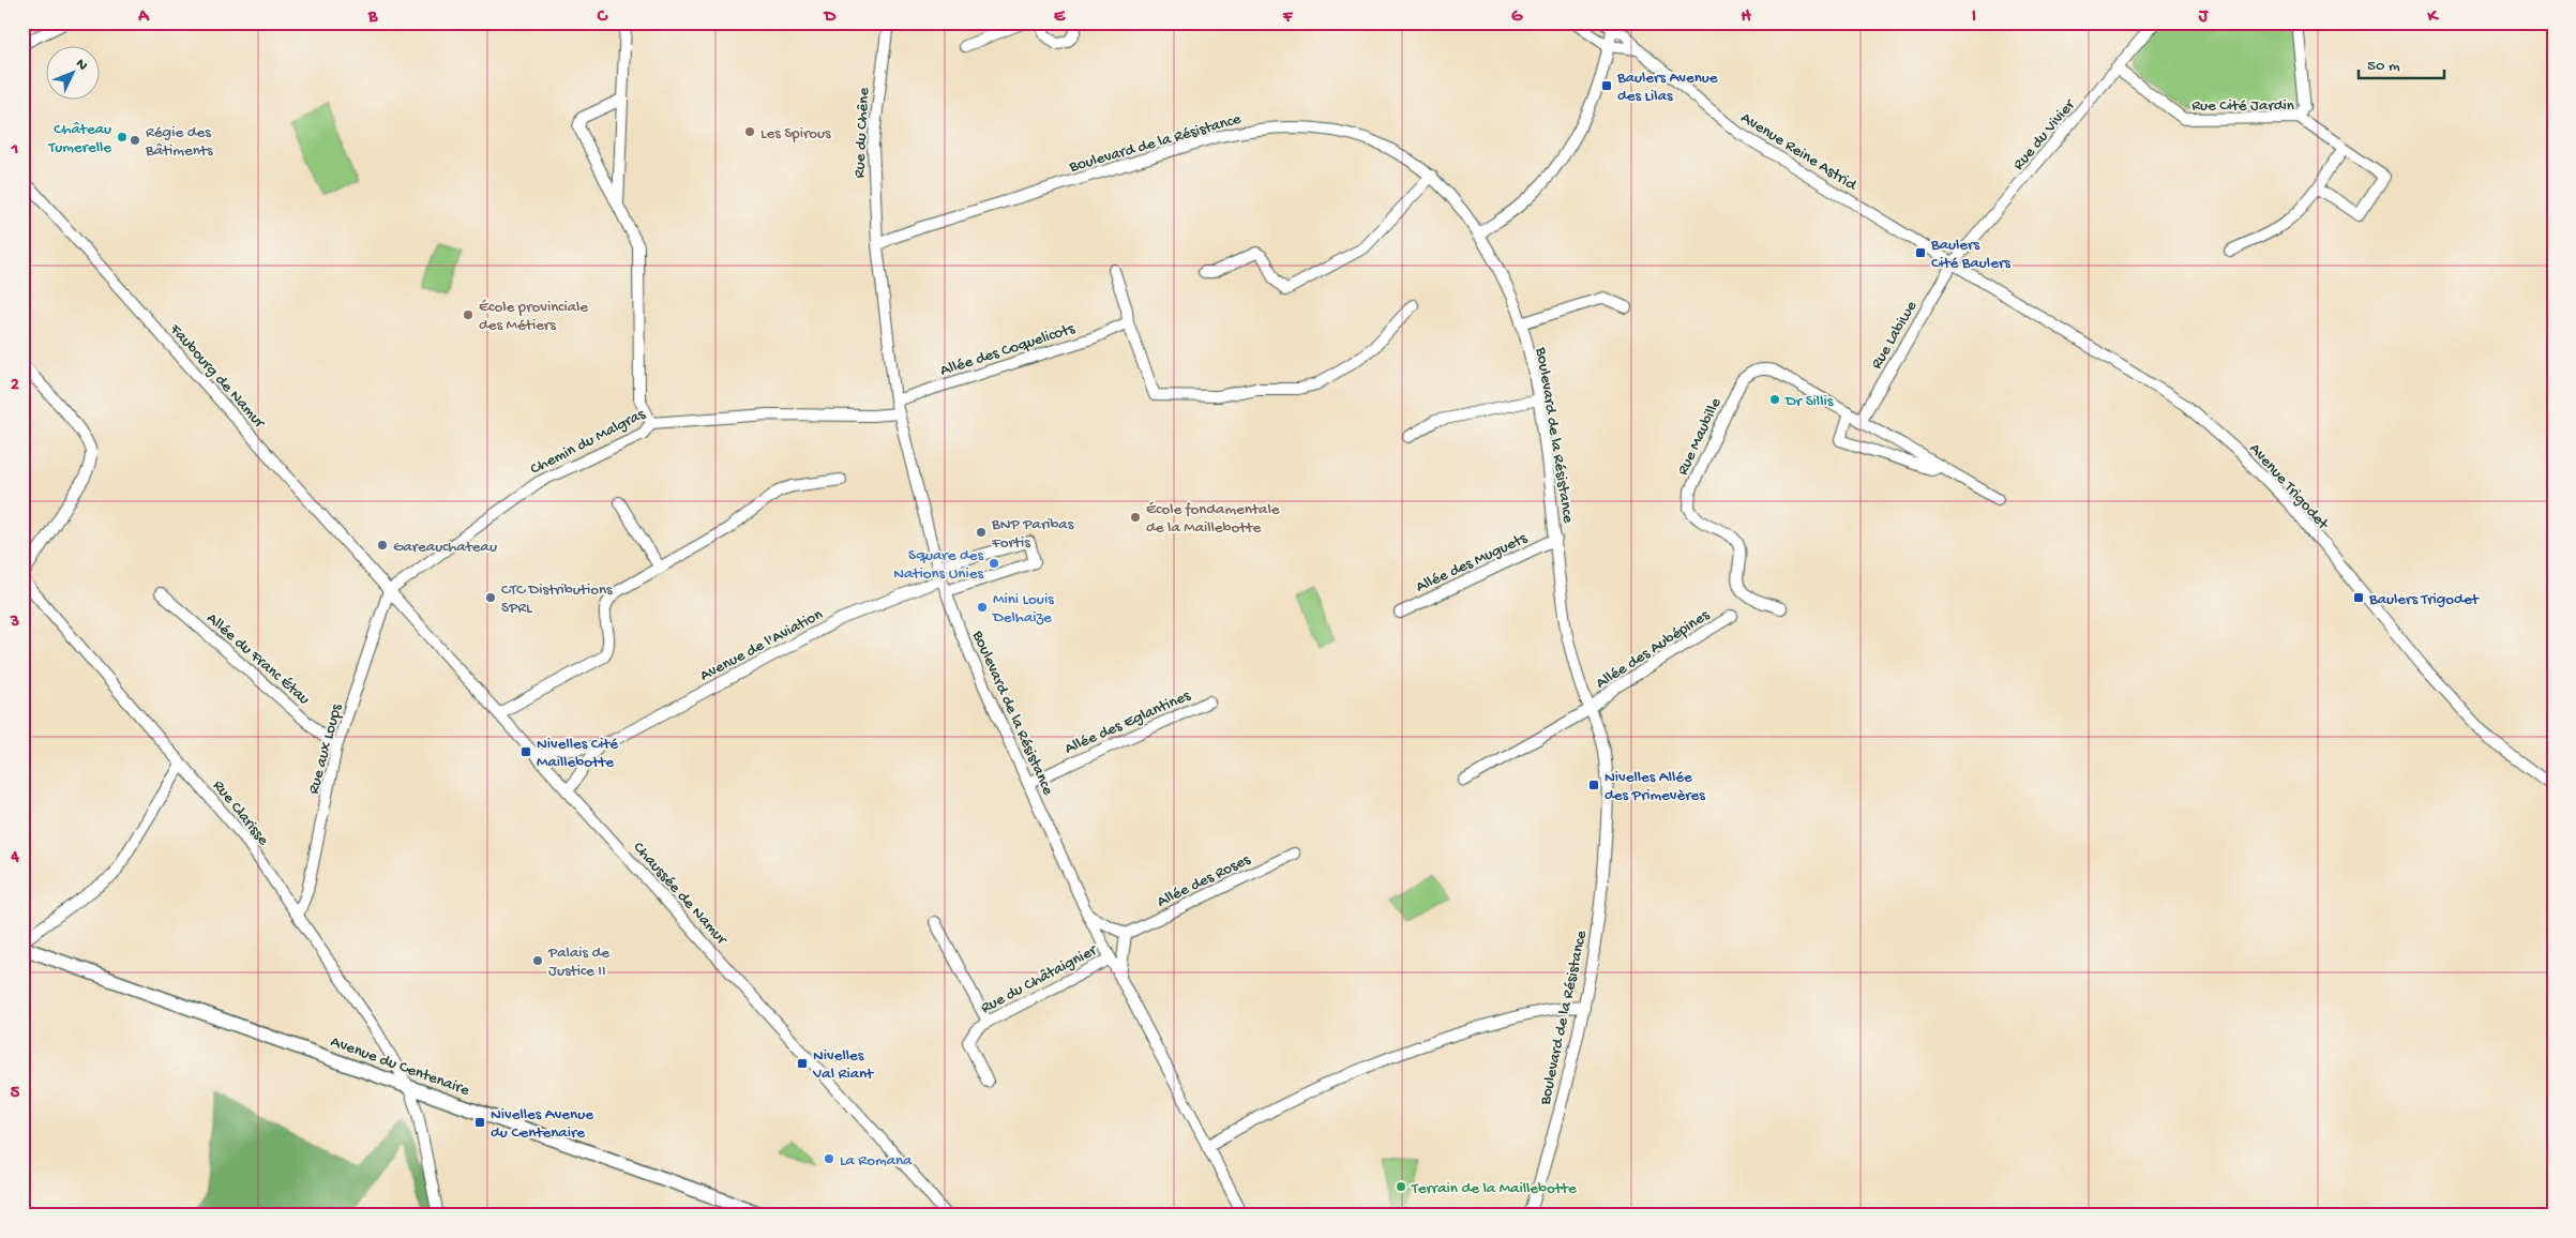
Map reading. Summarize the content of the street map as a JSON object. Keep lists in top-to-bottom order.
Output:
{
  "streets": {
    "main road": ["Avenue du Centenaire"],
    "street": [
      "Rue Cité Jardin",
      "Rue du Chêne",
      "Rue du Vivier",
      "Boulevard de la Résistance",
      "Avenue Reine Astrid",
      "Rue Labiwe",
      "Allée des Coquelicots",
      "Faubourg de Namur",
      "Rue Maubille",
      "Chemin du Malgras",
      "Avenue Trigodet",
      "Allée des Muguets",
      "Avenue de l'Aviation",
      "Allée des Aubépines",
      "Allée du Franc Étau",
      "Allée des Eglantines",
      "Rue aux Loups",
      "Rue Clarisse",
      "Allée des Roses",
      "Chaussée de Namur",
      "Rue du Châtaignier"
    ]
  },
  "crossings": [
    ["Rue Cité Jardin", "Rue du Vivier"],
    ["Rue du Chêne", "Boulevard de la Résistance"],
    ["Rue du Vivier", "Avenue Reine Astrid"],
    ["Rue du Vivier", "Rue Labiwe"],
    ["Rue du Vivier", "Avenue Trigodet"],
    ["Boulevard de la Résistance", "Allée des Coquelicots"],
    ["Boulevard de la Résistance", "Chemin du Malgras"],
    ["Boulevard de la Résistance", "Allée des Muguets"],
    ["Boulevard de la Résistance", "Avenue de l'Aviation"],
    ["Boulevard de la Résistance", "Allée des Aubépines"],
    ["Boulevard de la Résistance", "Allée des Eglantines"],
    ["Boulevard de la Résistance", "Rue du Châtaignier"],
    ["Avenue Reine Astrid", "Rue Labiwe"],
    ["Avenue Reine Astrid", "Avenue Trigodet"],
    ["Rue Labiwe", "Rue Maubille"],
    ["Rue Labiwe", "Avenue Trigodet"],
    ["Faubourg de Namur", "Chemin du Malgras"],
    ["Faubourg de Namur", "Rue aux Loups"],
    ["Faubourg de Namur", "Chaussée de Namur"],
    ["Chemin du Malgras", "Rue aux Loups"],
    ["Chemin du Malgras", "Chaussée de Namur"],
    ["Avenue de l'Aviation", "Chaussée de Namur"],
    ["Allée du Franc Étau", "Rue aux Loups"],
    ["Rue aux Loups", "Rue Clarisse"],
    ["Rue aux Loups", "Chaussée de Namur"],
    ["Rue Clarisse", "Avenue du Centenaire"]
  ],
  "places": {
    "transit": [
      "Baulers Avenue des Lilas",
      "Baulers Cité Baulers",
      "Baulers Trigodet",
      "Nivelles Cité Maillebotte",
      "Nivelles Allée des Primevères",
      "Nivelles Val Riant",
      "Nivelles Avenue du Centenaire"
    ],
    "other": [
      "Les Spirous",
      "Château Tumerelle",
      "Régie des Bâtiments",
      "École provinciale des Métiers",
      "Dr Sillis",
      "École fondamentale de la Maillebotte",
      "BNP Paribas Fortis",
      "Gareauchateau",
      "Square des Nations Unies",
      "CTC Distributions SPRL",
      "Mini Louis Delhaize",
      "Palais de Justice II",
      "La Romana",
      "Terrain de la Maillebotte"
    ]
  },
  "scale_bar": "50 m",
  "north": "top right",
  "grid": {
    "columns": [
      "A",
      "B",
      "C",
      "D",
      "E",
      "F",
      "G",
      "H",
      "I",
      "J",
      "K"
    ],
    "rows": [
      "1",
      "2",
      "3",
      "4",
      "5"
    ]
  }
}
